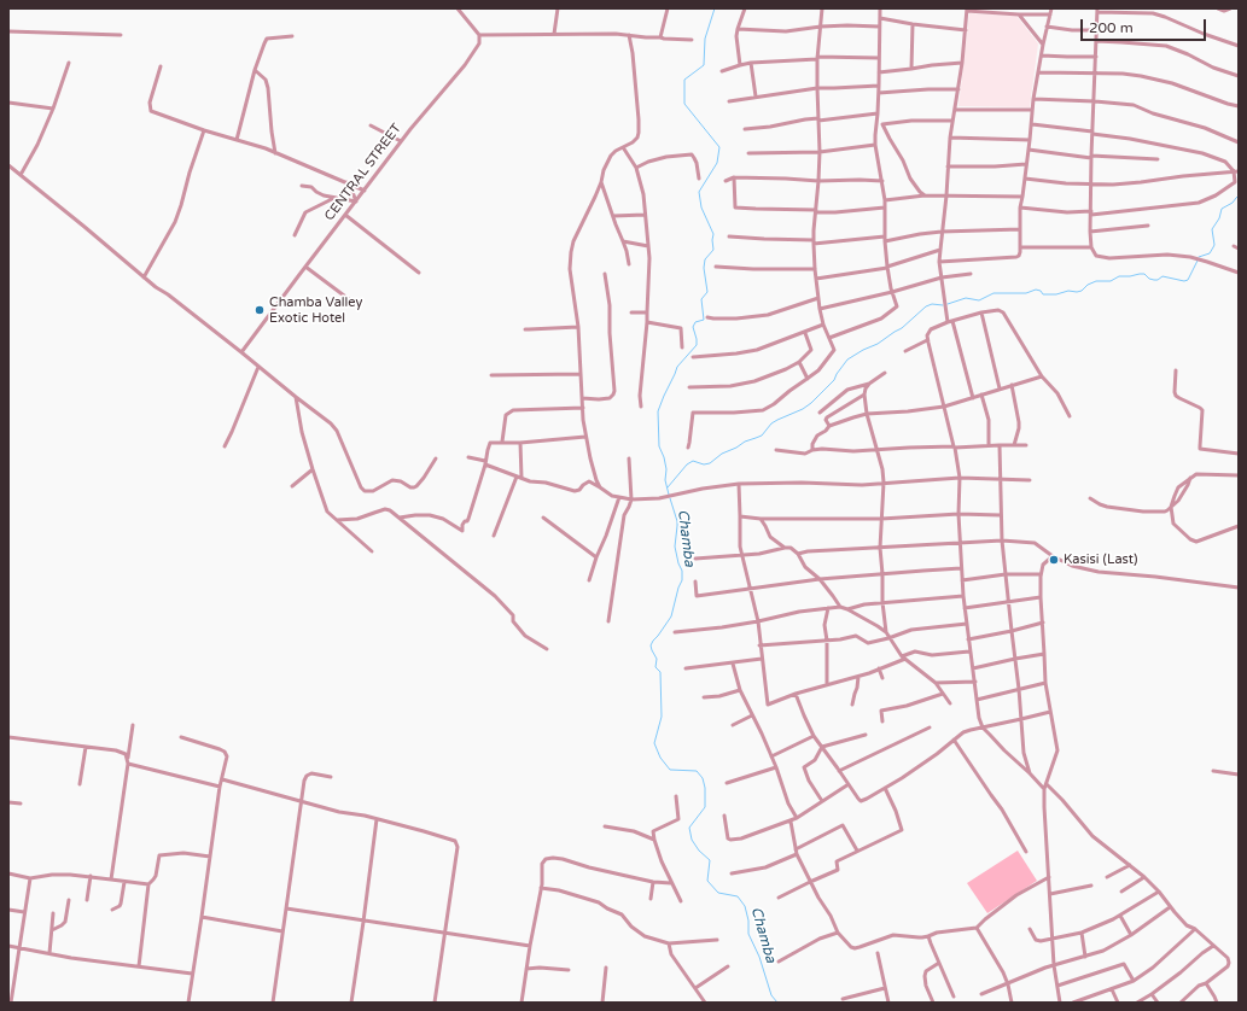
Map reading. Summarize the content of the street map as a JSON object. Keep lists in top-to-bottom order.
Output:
{
  "streets": {
    "street": ["CENTRAL STREET"]
  },
  "water": ["Chamba"],
  "places": ["Chamba Valley Exotic Hotel", "Kasisi (Last)"],
  "scale_bar": "200 m"
}
